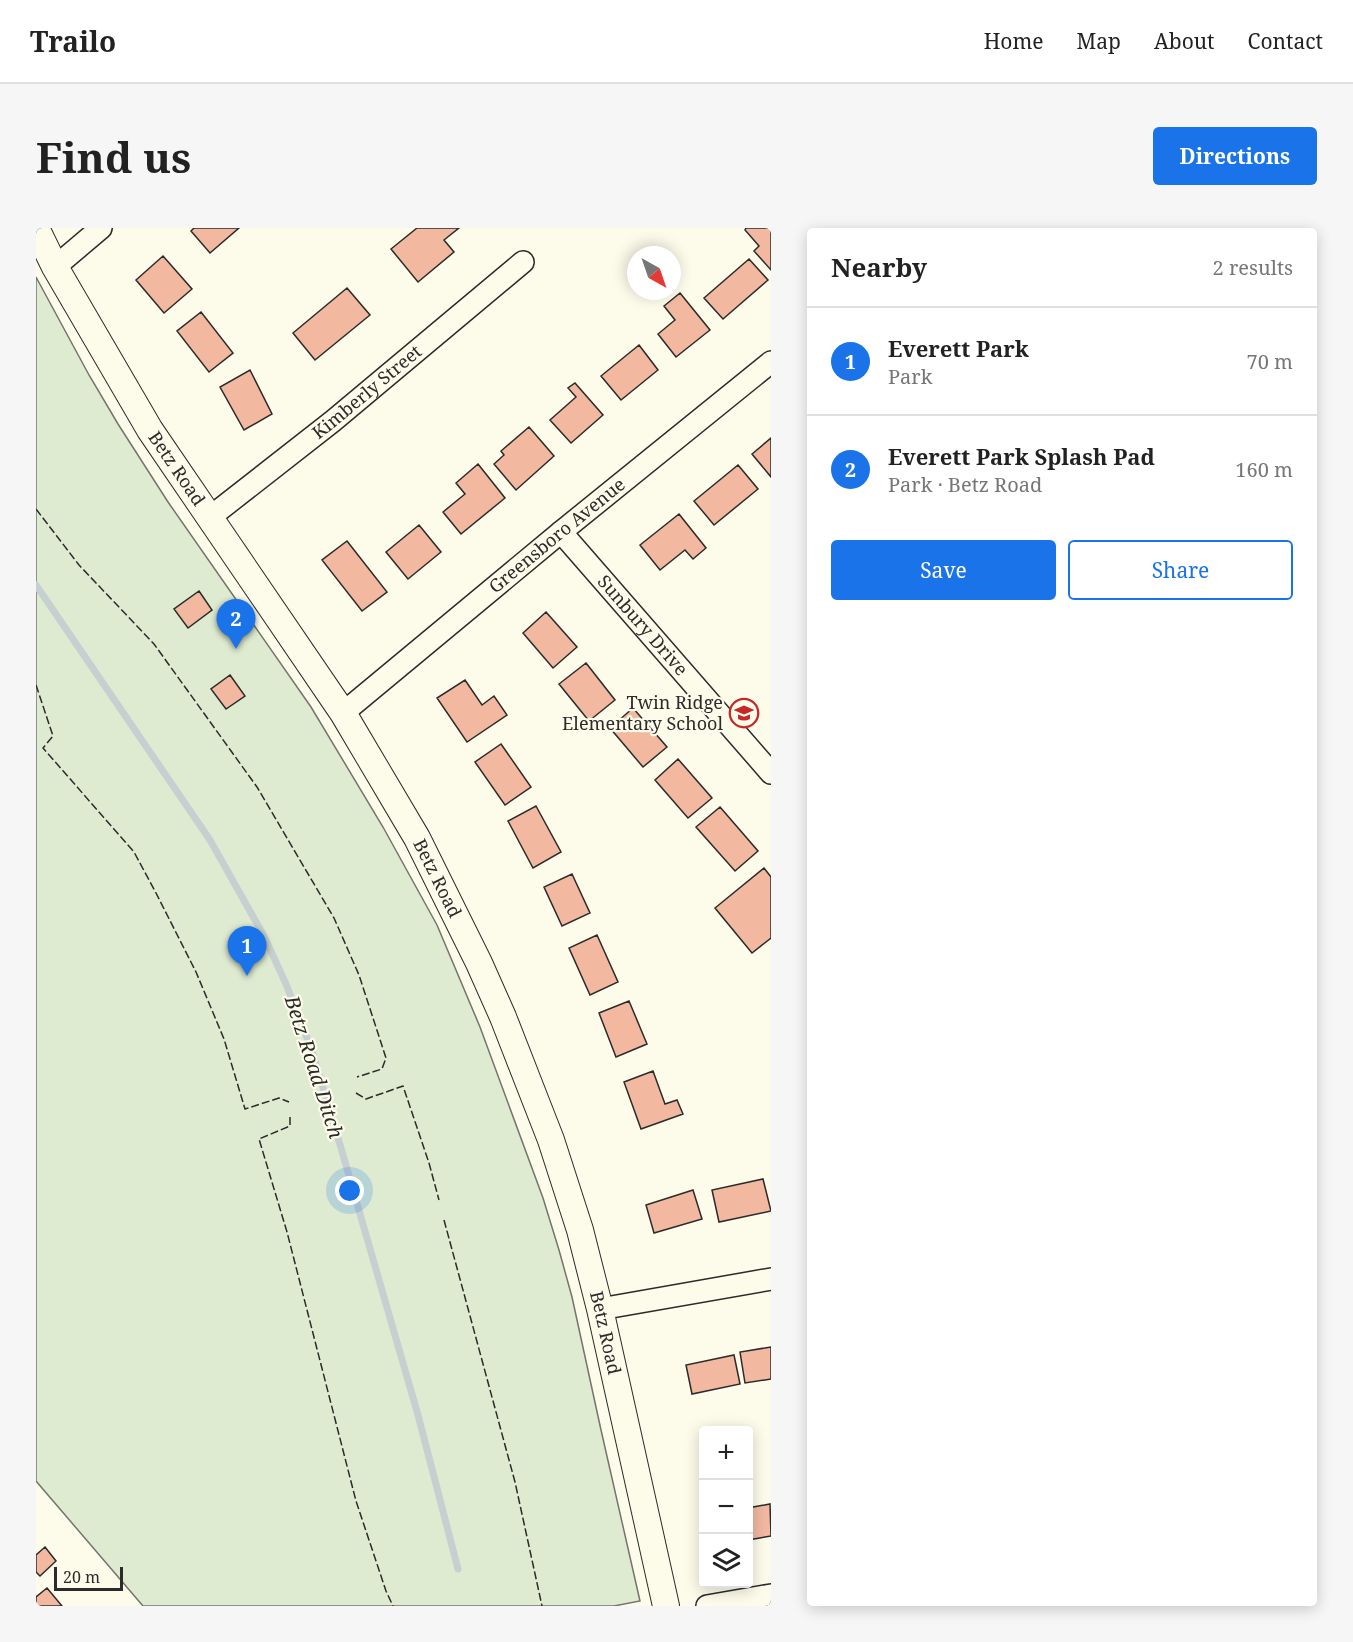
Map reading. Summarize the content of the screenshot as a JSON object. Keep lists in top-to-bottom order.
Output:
{
  "streets": {
    "street": [
      "Kimberly Street",
      "Betz Road",
      "Greensboro Avenue",
      "Sunbury Drive"
    ]
  },
  "crossings": [
    ["Kimberly Street", "Betz Road"],
    ["Betz Road", "Greensboro Avenue"],
    ["Greensboro Avenue", "Sunbury Drive"]
  ],
  "water": ["Betz Road Ditch"],
  "places": {
    "school or university": ["Twin Ridge Elementary School"]
  },
  "scale_bar": "20 m",
  "north": "bottom right",
  "page": {
    "header": "Trailo",
    "nav": [
      "Home",
      "Map",
      "About",
      "Contact"
    ],
    "buttons": [
      "Directions",
      ["Save", "Share"]
    ],
    "title": "Find us",
    "heading": ["Nearby", "2 results"],
    "list": [
      {
        "mark": "1",
        "name": "Everett Park",
        "note": "Park",
        "value": "70 m"
      },
      {
        "mark": "2",
        "name": "Everett Park Splash Pad",
        "note": "Park · Betz Road",
        "value": "160 m"
      }
    ],
    "pins": ["2", "1"],
    "map_buttons": ["+", "−"],
    "scale": "20 m"
  }
}
